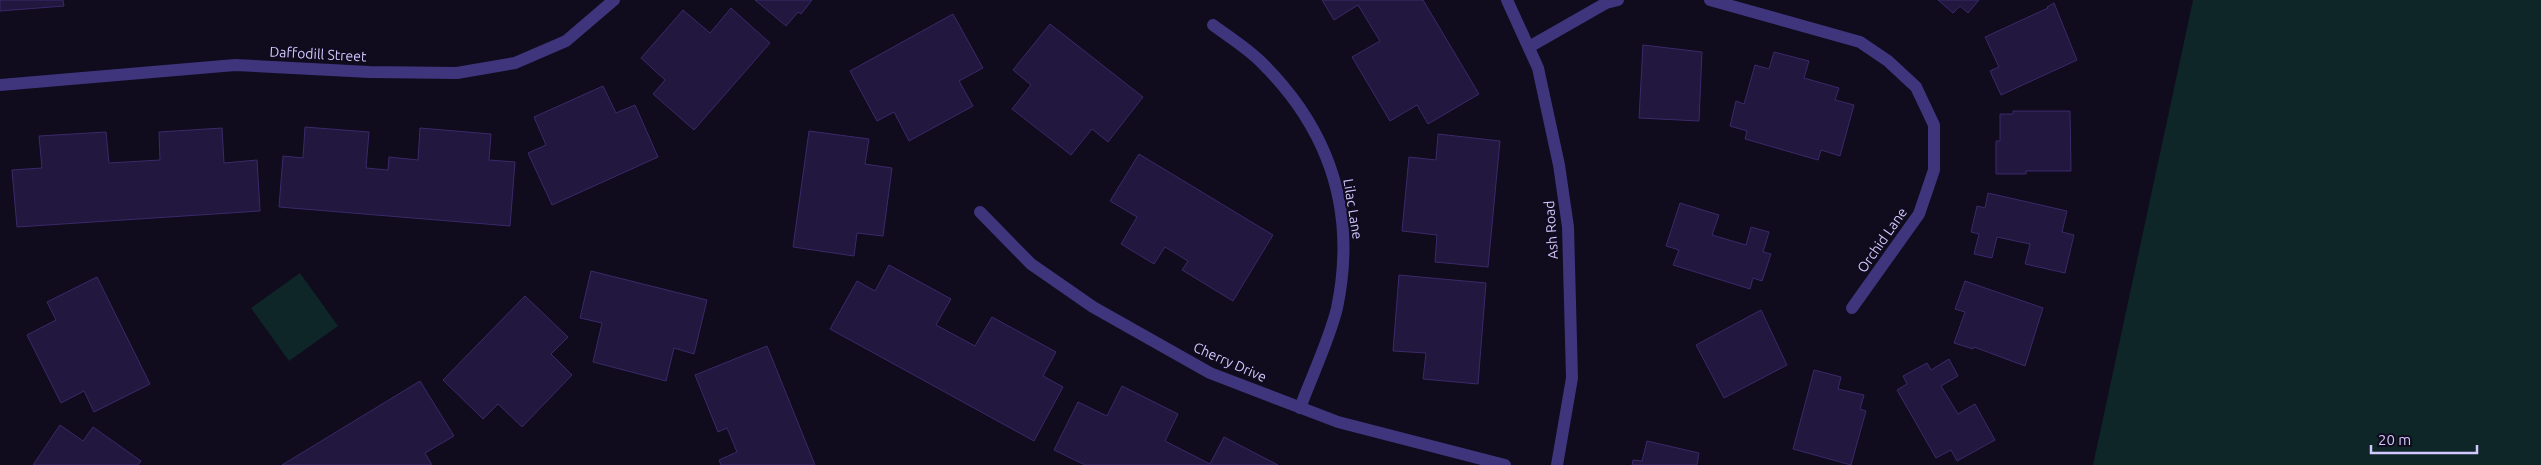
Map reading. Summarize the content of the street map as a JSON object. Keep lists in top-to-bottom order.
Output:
{
  "streets": {
    "street": [
      "Daffodill Street",
      "Lilac Lane",
      "Ash Road",
      "Orchid Lane",
      "Cherry Drive"
    ]
  },
  "crossings": [
    ["Lilac Lane", "Cherry Drive"]
  ],
  "scale_bar": "20 m"
}
